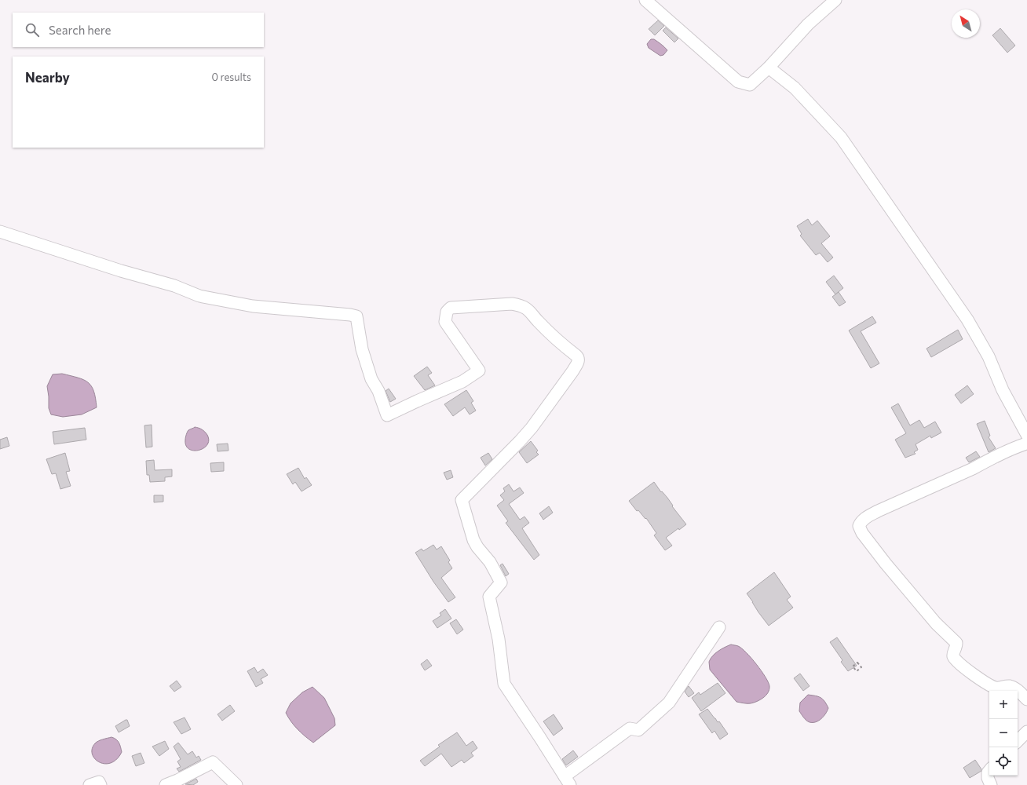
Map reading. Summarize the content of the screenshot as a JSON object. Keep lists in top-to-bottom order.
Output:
{
  "north": "top left",
  "page": {
    "search": "Search here",
    "heading": ["Nearby", "0 results"],
    "map_buttons": ["+", "−"]
  }
}
